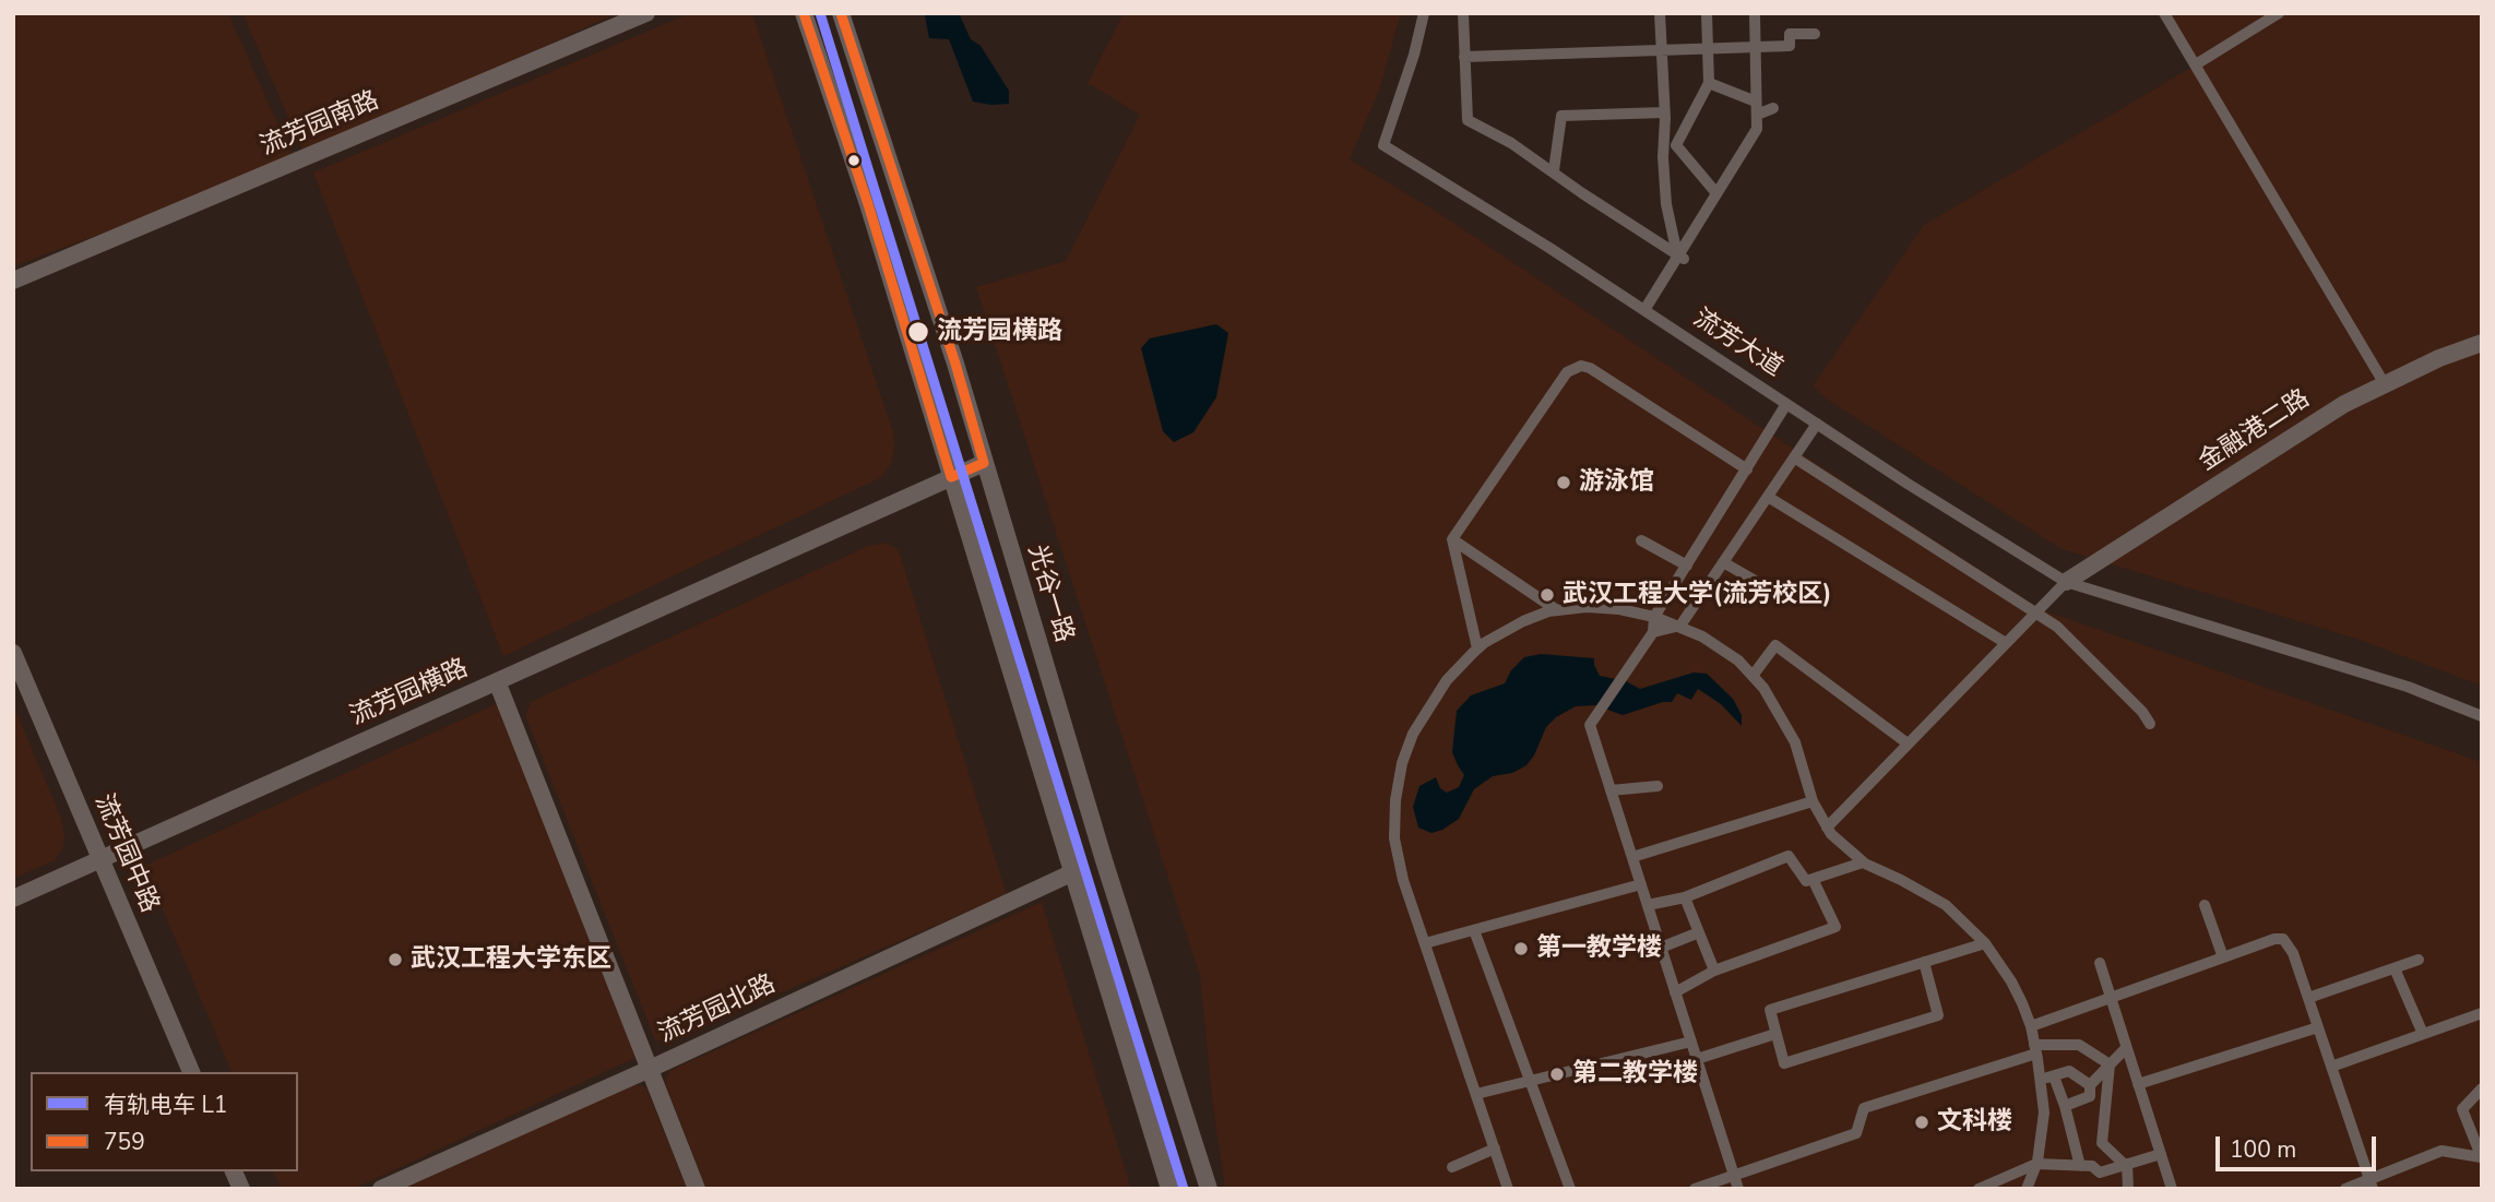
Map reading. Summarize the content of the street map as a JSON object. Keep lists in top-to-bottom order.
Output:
{
  "streets": {
    "street": [
      "流芳园南路",
      "流芳大道",
      "金融港二路",
      "光谷一路",
      "流芳园横路",
      "流芳园中路",
      "流芳园北路"
    ]
  },
  "crossings": [
    ["流芳大道", "金融港二路"],
    ["光谷一路", "流芳园横路"],
    ["流芳园横路", "流芳园中路"]
  ],
  "places": [
    "流芳园横路",
    "游泳馆",
    "武汉工程大学(流芳校区)",
    "第一教学楼",
    "武汉工程大学东区",
    "第二教学楼",
    "文科楼"
  ],
  "lines": ["tram line L1", "transit line 759"],
  "legend": ["有轨电车 L1", "759"],
  "scale_bar": "100 m"
}
